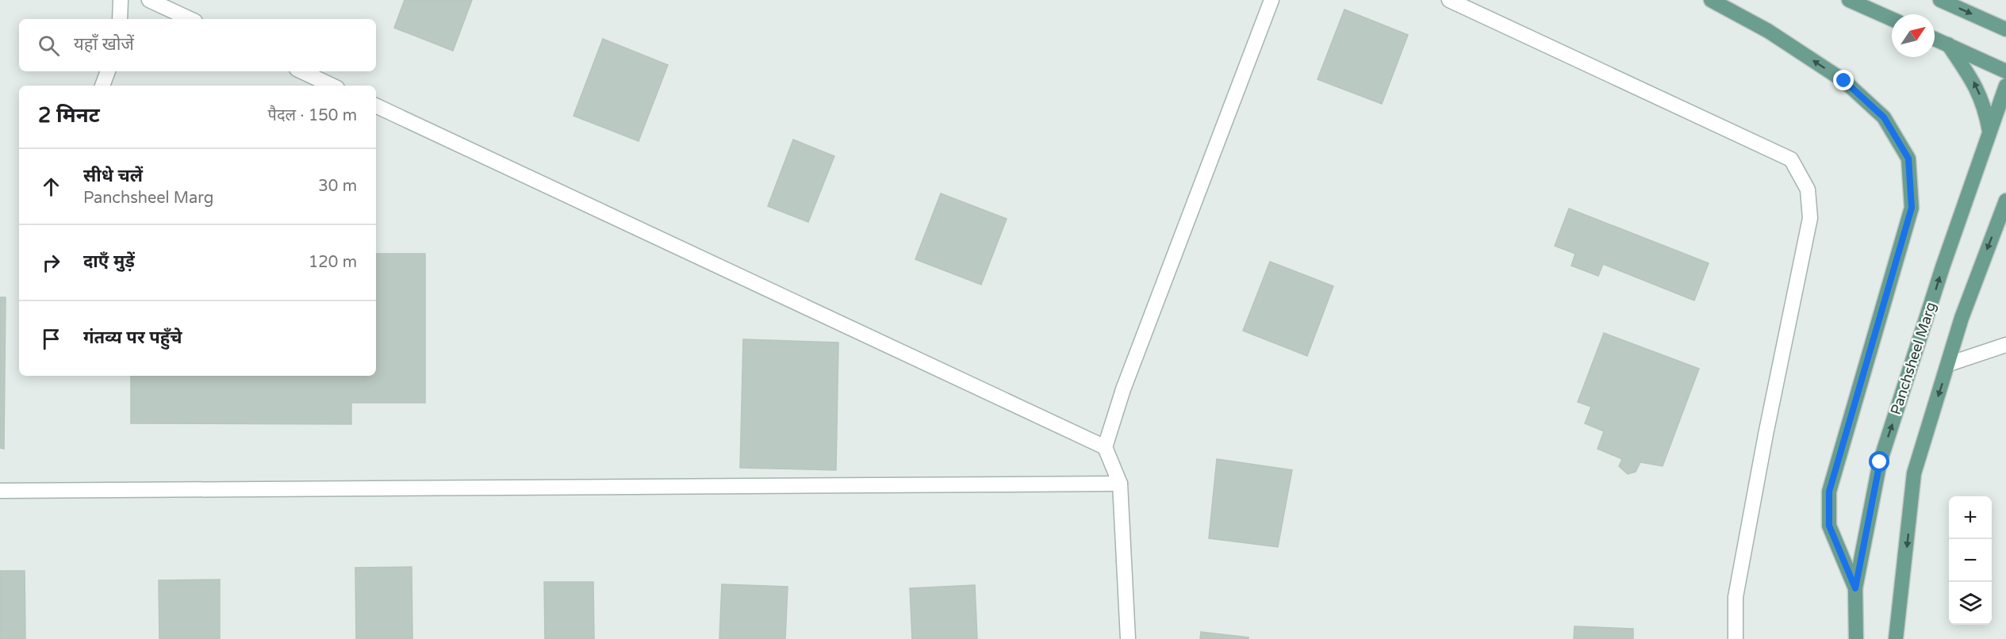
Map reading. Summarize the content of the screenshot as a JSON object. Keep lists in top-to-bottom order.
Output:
{
  "streets": {
    "main road": ["Panchsheel Marg"]
  },
  "north": "top right",
  "page": {
    "search": "यहाँ खोजें",
    "heading": ["2 मिनट", "पैदल · 150 m"],
    "list": [
      ["सीधे चलें", "Panchsheel Marg", "30 m"],
      ["दाएँ मुड़ें", "120 m"],
      "गंतव्य पर पहुँचे"
    ],
    "map_buttons": ["+", "−"]
  }
}
